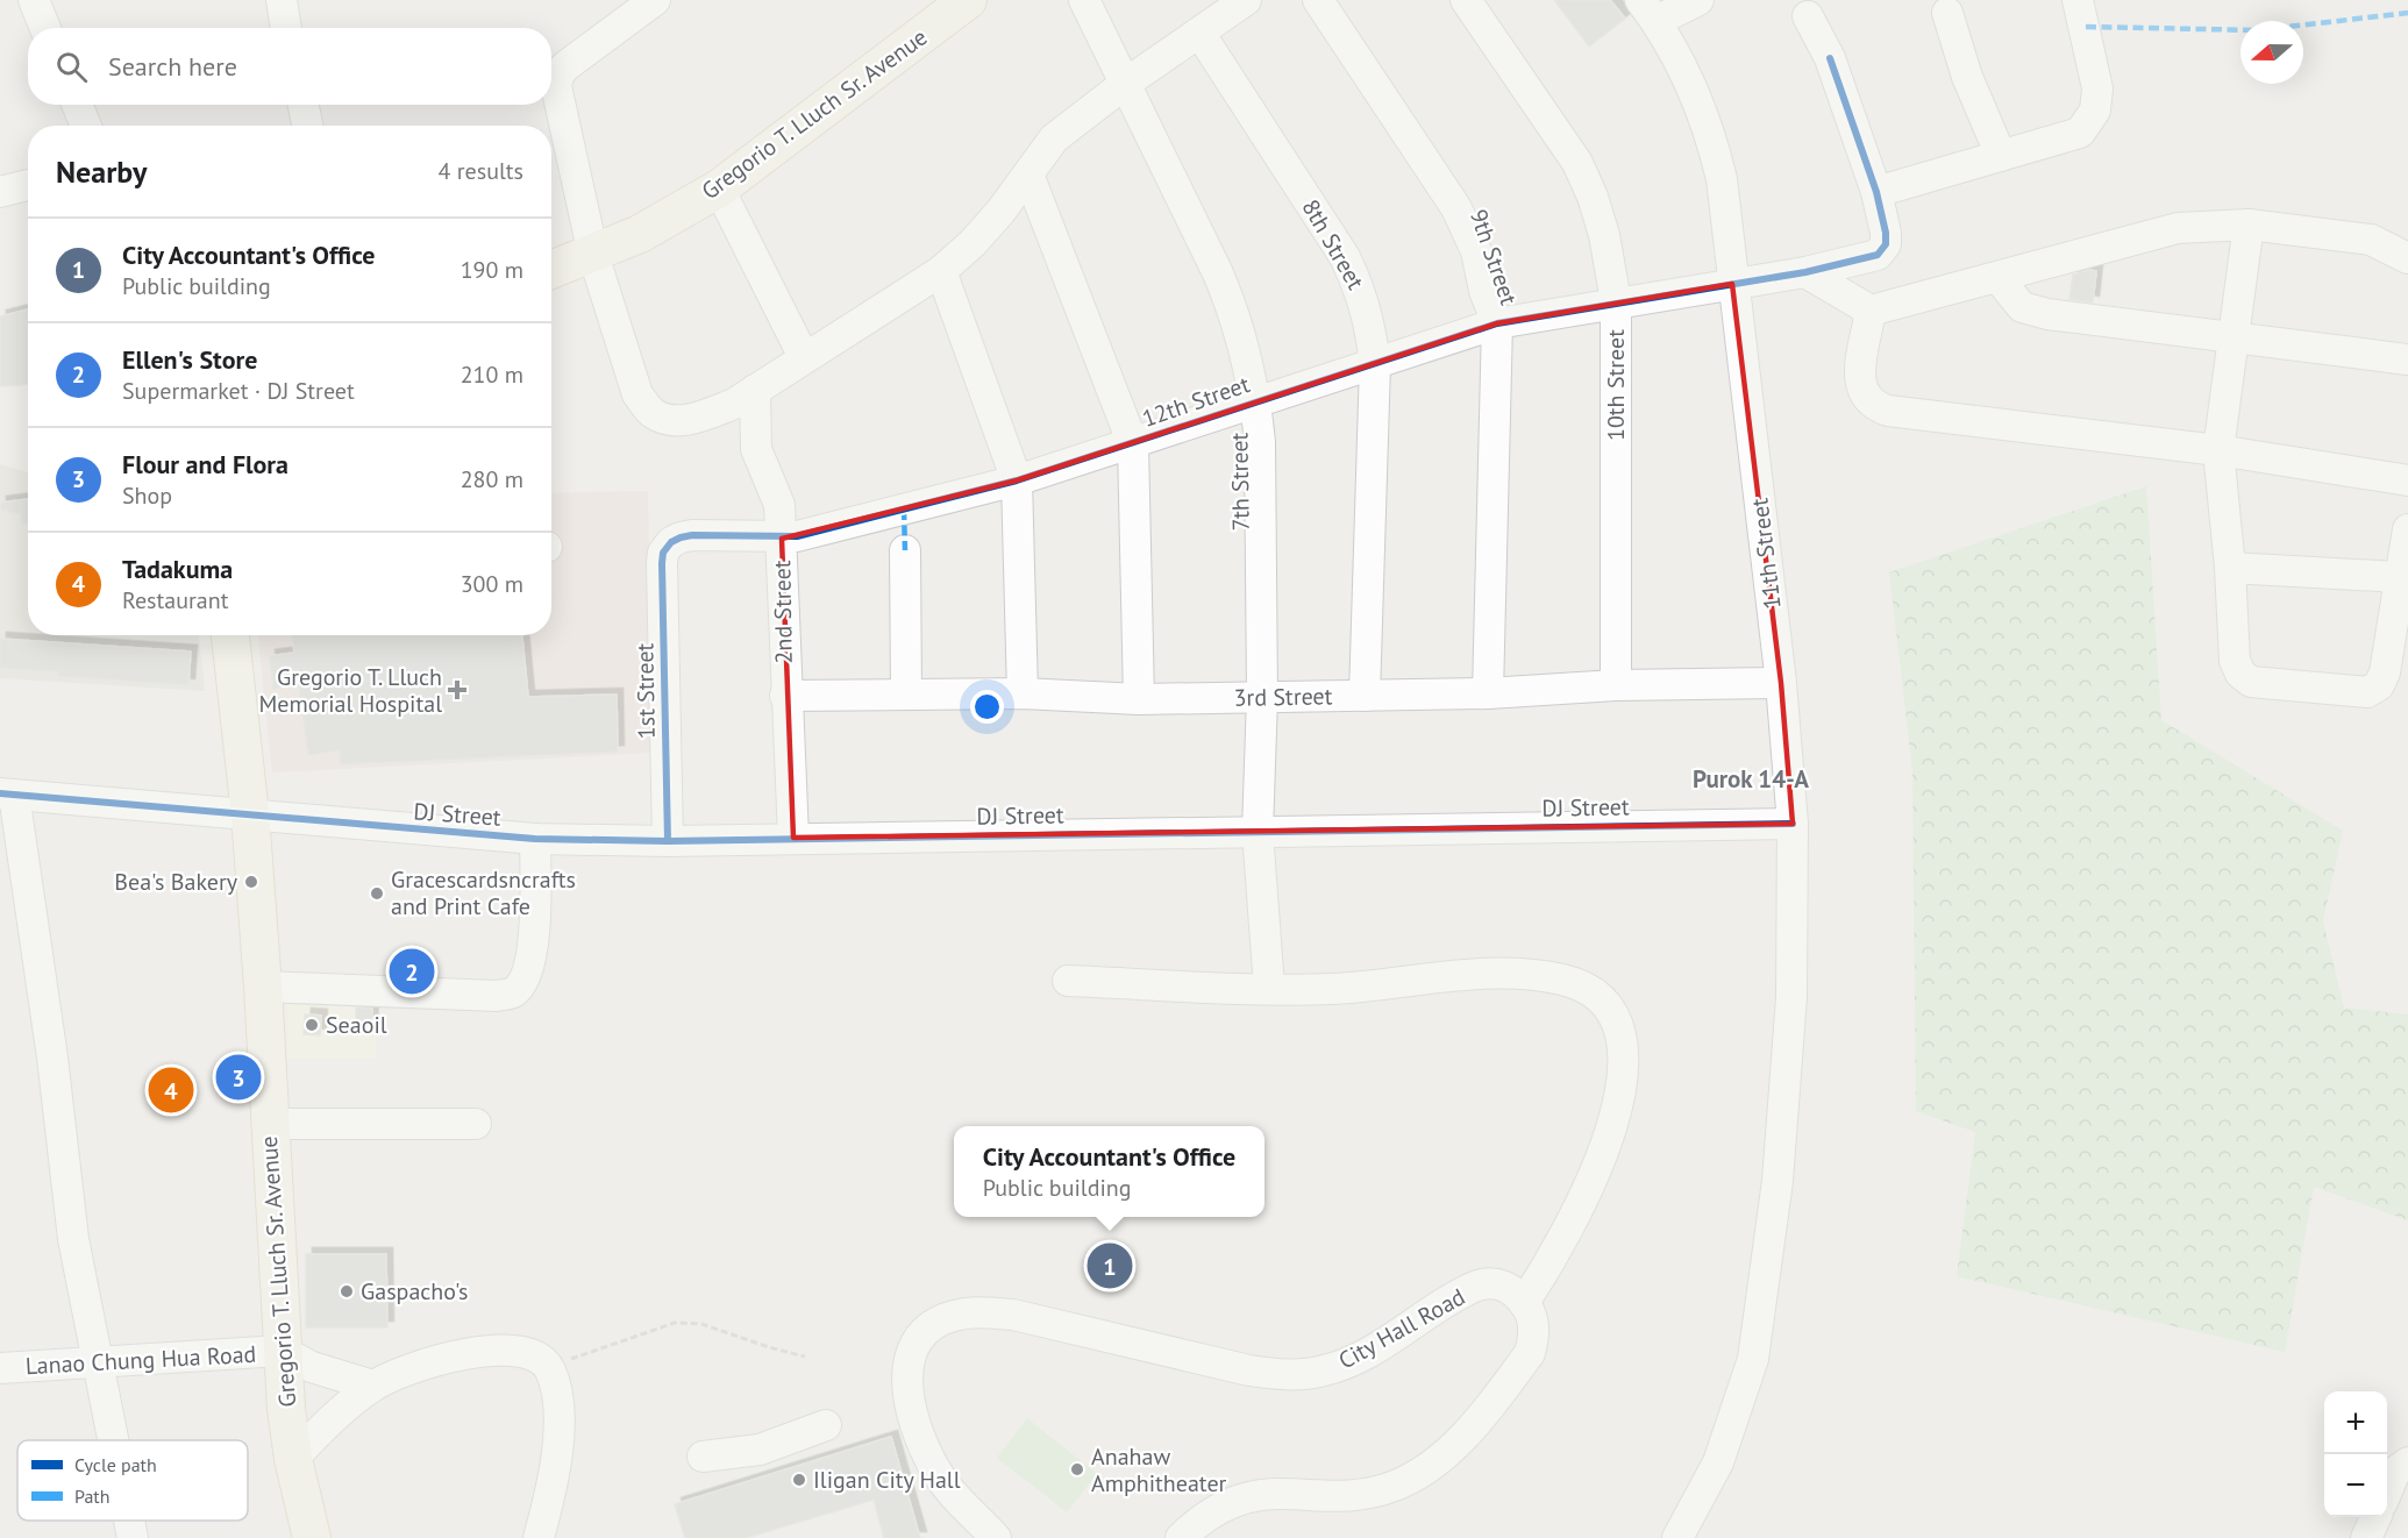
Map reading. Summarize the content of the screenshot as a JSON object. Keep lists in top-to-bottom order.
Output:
{
  "streets": {
    "main road": ["Gregorio T. Lluch Sr. Avenue"],
    "street": [
      "8th Street",
      "9th Street",
      "10th Street",
      "12th Street",
      "7th Street",
      "11th Street",
      "2nd Street",
      "1st Street",
      "3rd Street",
      "DJ Street",
      "City Hall Road",
      "Lanao Chung Hua Road"
    ]
  },
  "crossings": [
    ["Gregorio T. Lluch Sr. Avenue", "DJ Street"],
    ["Gregorio T. Lluch Sr. Avenue", "Lanao Chung Hua Road"],
    ["8th Street", "12th Street"],
    ["8th Street", "3rd Street"],
    ["9th Street", "12th Street"],
    ["9th Street", "3rd Street"],
    ["10th Street", "12th Street"],
    ["10th Street", "3rd Street"],
    ["12th Street", "7th Street"],
    ["12th Street", "11th Street"],
    ["12th Street", "2nd Street"],
    ["12th Street", "1st Street"],
    ["7th Street", "3rd Street"],
    ["7th Street", "DJ Street"],
    ["11th Street", "3rd Street"],
    ["11th Street", "DJ Street"],
    ["2nd Street", "3rd Street"],
    ["2nd Street", "DJ Street"],
    ["1st Street", "DJ Street"]
  ],
  "districts": ["Purok 14-A"],
  "places": {
    "health": ["Gregorio T. Lluch Memorial Hospital"],
    "other": [
      "Bea's Bakery",
      "Gracescardsncrafts and Print Cafe",
      "Seaoil",
      "Gaspacho's",
      "Anahaw Amphitheater",
      "Iligan City Hall"
    ]
  },
  "legend": ["Cycle path", "Path"],
  "north": "left",
  "page": {
    "search": "Search here",
    "heading": ["Nearby", "4 results"],
    "list": [
      {
        "mark": "1",
        "name": "City Accountant's Office",
        "note": "Public building",
        "value": "190 m"
      },
      {
        "mark": "2",
        "name": "Ellen's Store",
        "note": "Supermarket · DJ Street",
        "value": "210 m"
      },
      {
        "mark": "3",
        "name": "Flour and Flora",
        "note": "Shop",
        "value": "280 m"
      },
      {
        "mark": "4",
        "name": "Tadakuma",
        "note": "Restaurant",
        "value": "300 m"
      }
    ],
    "pins": [
      "2",
      "3",
      "4",
      "1"
    ],
    "popup": ["City Accountant's Office", "Public building"],
    "map_buttons": ["+", "−"]
  }
}
